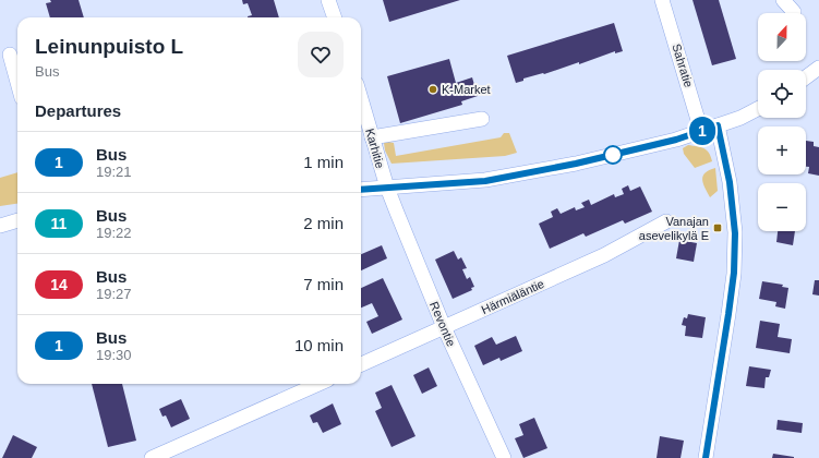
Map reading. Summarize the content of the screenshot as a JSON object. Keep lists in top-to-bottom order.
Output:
{
  "streets": {
    "street": [
      "Sahratie",
      "Karhitie",
      "Härmiäläntie",
      "Revontie"
    ]
  },
  "crossings": [
    ["Karhitie", "Revontie"],
    ["Härmiäläntie", "Revontie"]
  ],
  "places": {
    "other": ["K-Market"],
    "transit": ["Vanajan asevelikylä E"]
  },
  "lines": ["bus line 1"],
  "north": "top",
  "page": {
    "on_map": "1",
    "map_buttons": ["+", "−"],
    "heading": [
      ["Leinunpuisto L", "Bus"],
      "Departures"
    ],
    "list": [
      {
        "mark": "1",
        "name": "Bus",
        "note": "19:21",
        "value": "1 min"
      },
      {
        "mark": "11",
        "name": "Bus",
        "note": "19:22",
        "value": "2 min"
      },
      {
        "mark": "14",
        "name": "Bus",
        "note": "19:27",
        "value": "7 min"
      },
      {
        "mark": "1",
        "name": "Bus",
        "note": "19:30",
        "value": "10 min"
      }
    ]
  }
}
